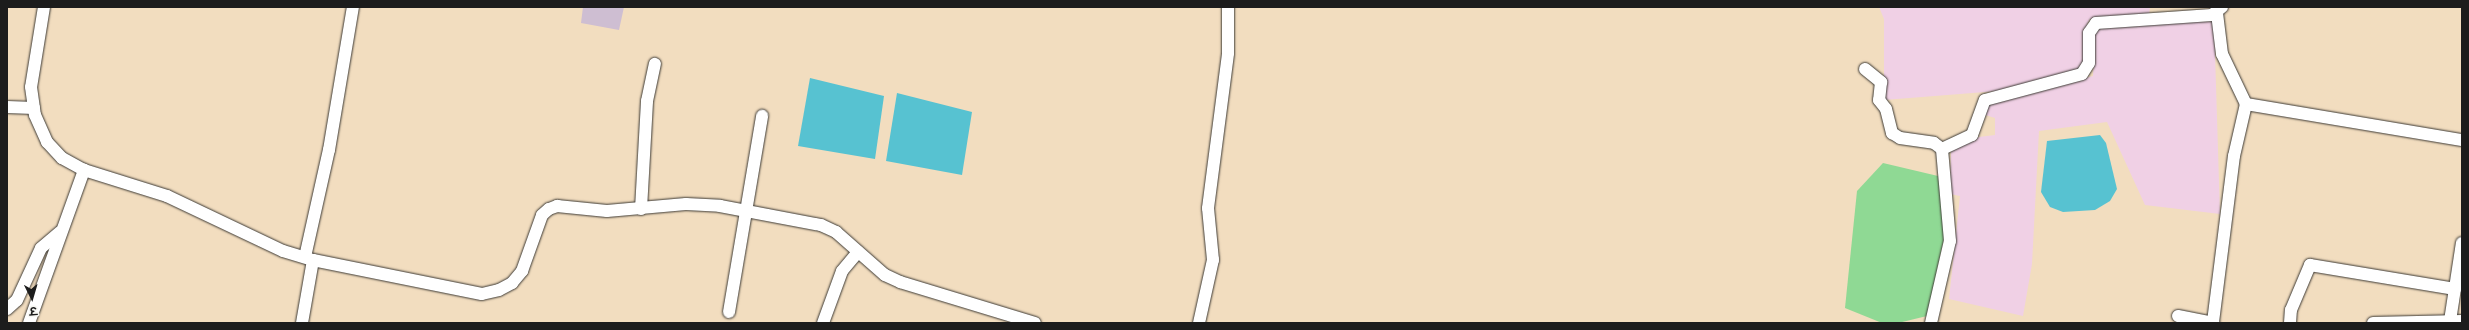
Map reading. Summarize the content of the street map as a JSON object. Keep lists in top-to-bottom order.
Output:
{
  "north": "bottom"
}
